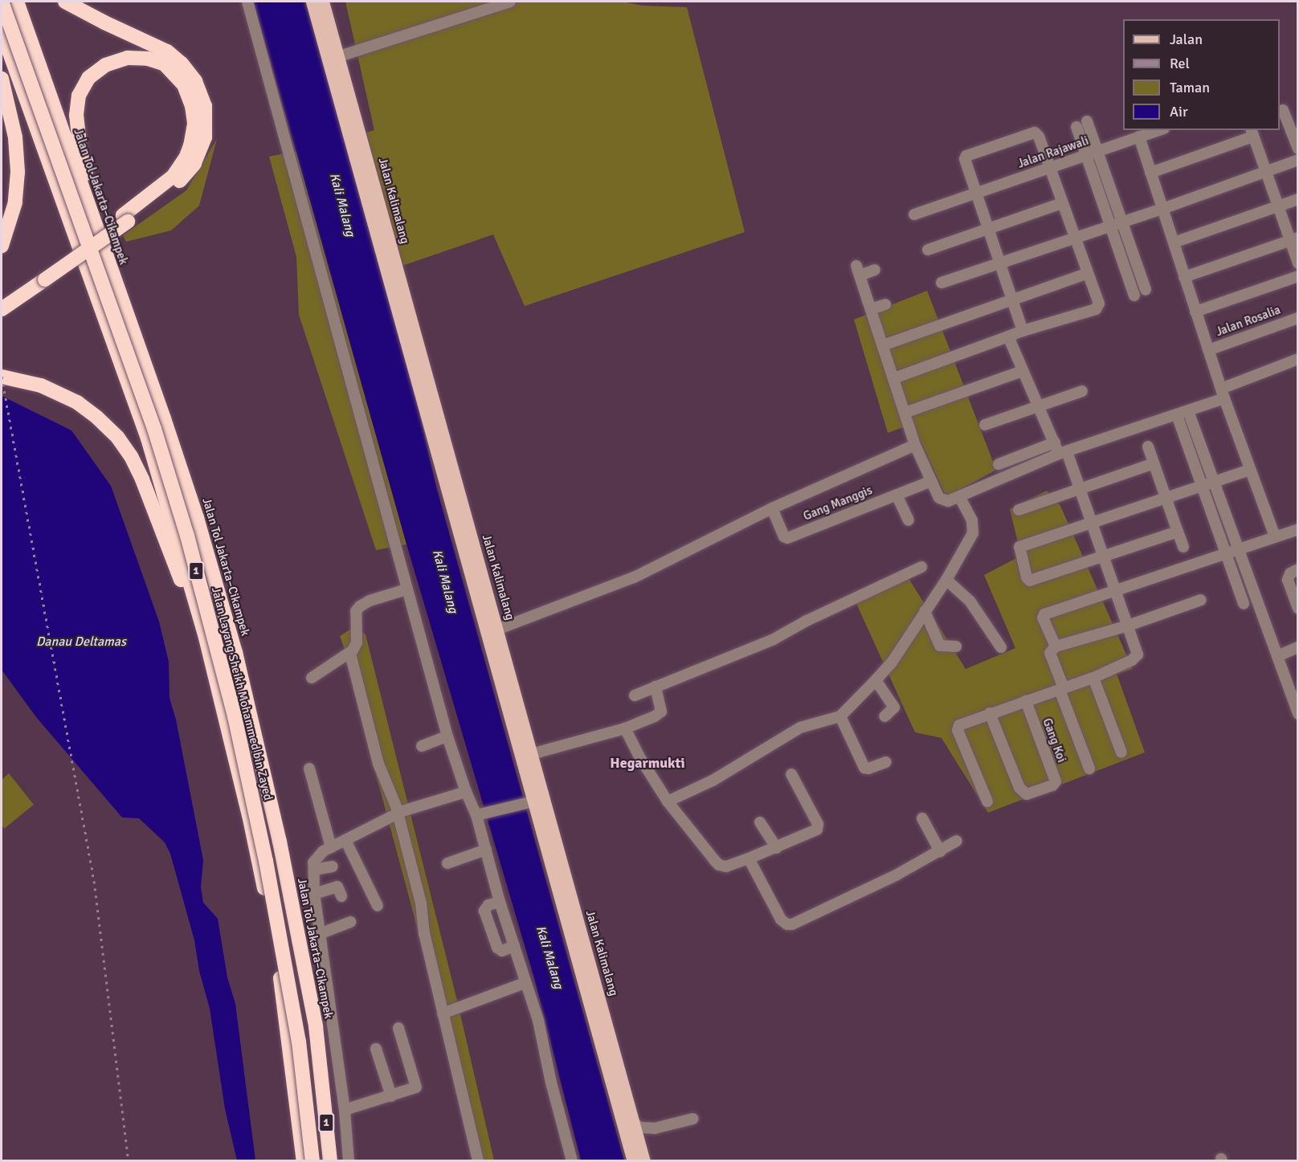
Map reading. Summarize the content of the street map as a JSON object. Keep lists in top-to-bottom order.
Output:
{
  "streets": {
    "highway": ["Jalan Tol Jakarta–Cikampek", "1", "Jalan Layang Sheikh Mohammed bin Zayed"],
    "main road": ["Jalan Kalimalang"],
    "street": [
      "Jalan Rajawali",
      "Jalan Rosalia",
      "Gang Manggis",
      "Gang Koi"
    ]
  },
  "districts": ["Hegarmukti"],
  "water": ["Kali Malang", "Danau Deltamas"],
  "legend": [
    "Jalan",
    "Rel",
    "Taman",
    "Air"
  ]
}
